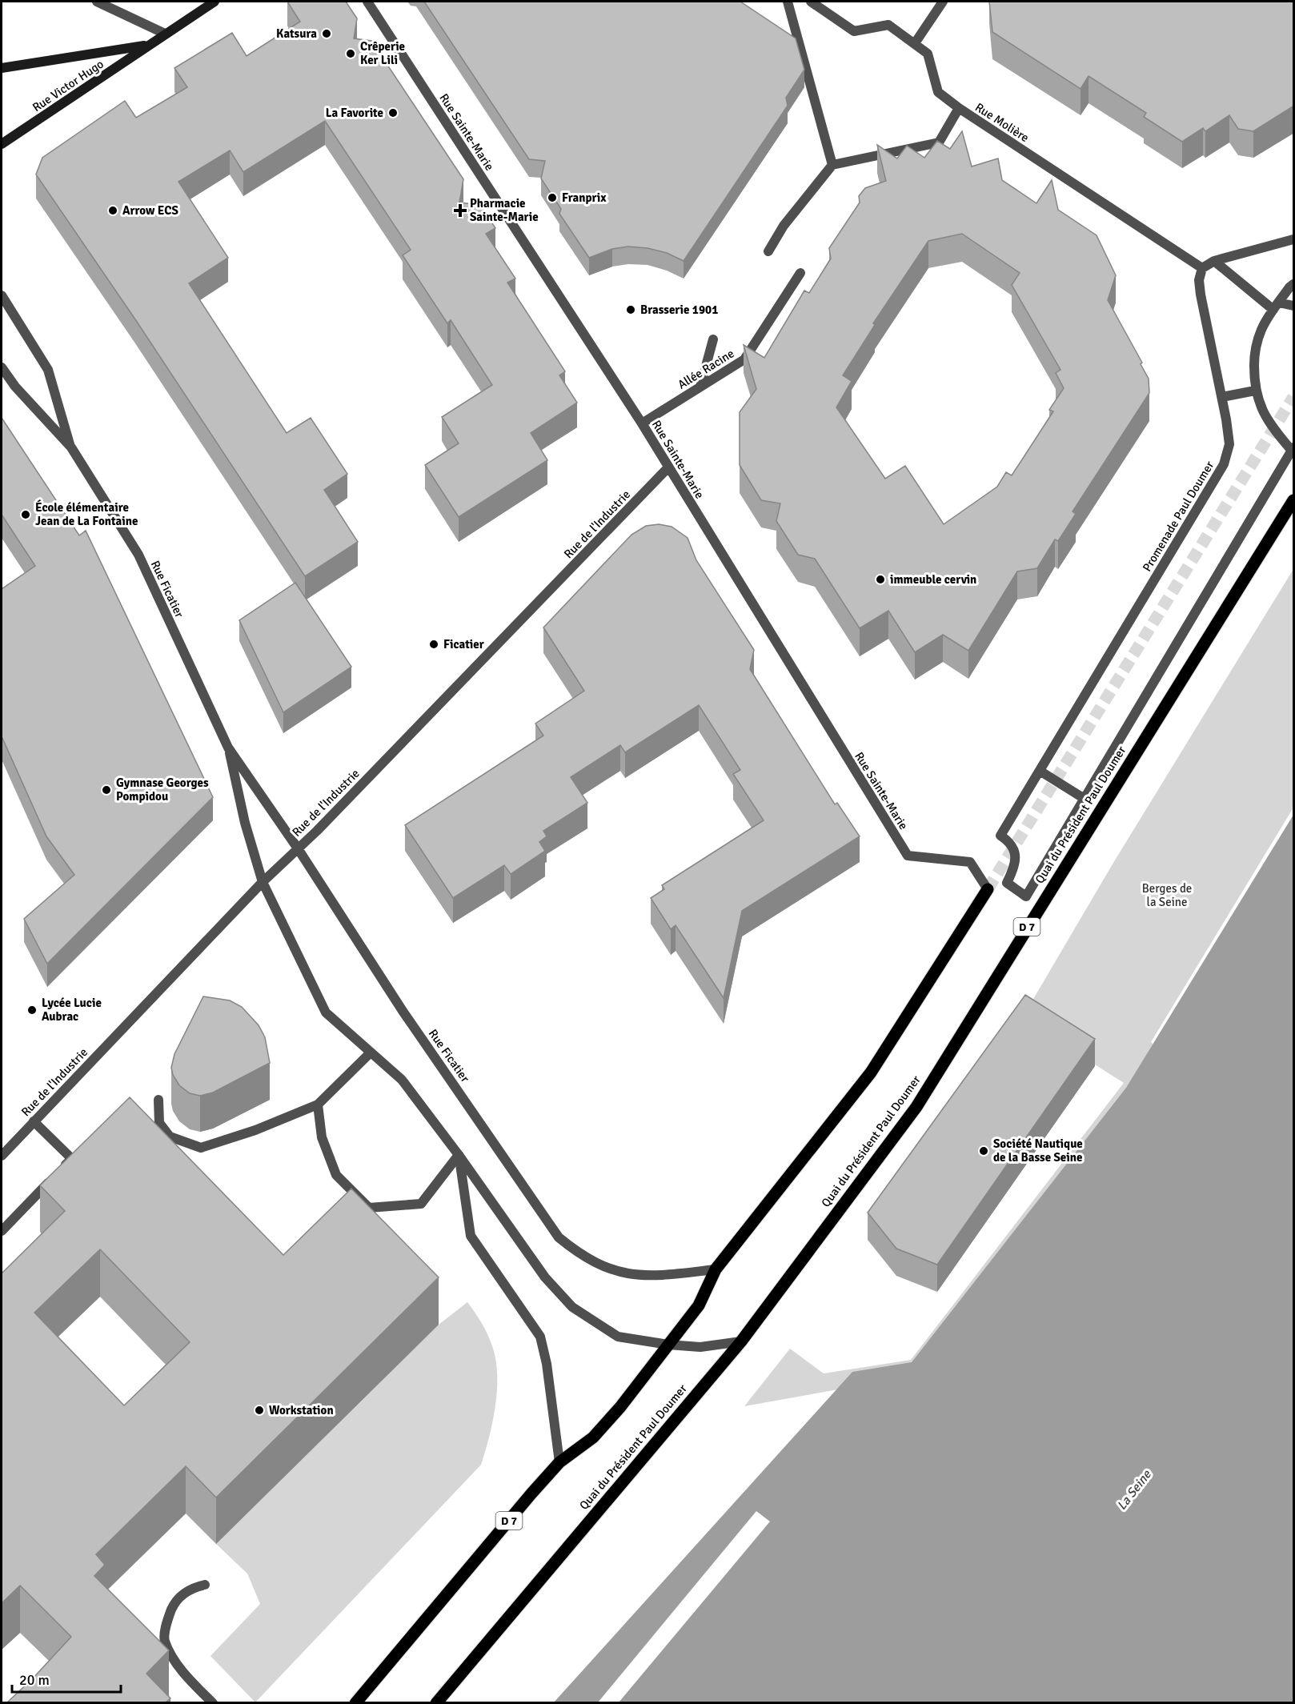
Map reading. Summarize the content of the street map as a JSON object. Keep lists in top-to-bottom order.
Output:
{
  "streets": {
    "main road": ["Quai du Président Paul Doumer", "D 7"],
    "street": [
      "Rue Victor Hugo",
      "Rue Molière",
      "Rue Sainte-Marie",
      "Allée Racine",
      "Promenade Paul Doumer",
      "Rue de l'Industrie",
      "Rue Ficatier"
    ]
  },
  "crossings": [
    ["Rue Molière", "Promenade Paul Doumer"],
    ["Rue Sainte-Marie", "Allée Racine"],
    ["Rue Sainte-Marie", "Rue de l'Industrie"],
    ["Rue Sainte-Marie", "D 7"],
    ["Rue de l'Industrie", "Rue Ficatier"],
    ["Rue Ficatier", "Quai du Président Paul Doumer"],
    ["Rue Ficatier", "D 7"]
  ],
  "water": ["La Seine"],
  "parks": ["Berges de la Seine"],
  "places": {
    "other": [
      "Katsura",
      "Crêperie Ker Lili",
      "La Favorite",
      "Franprix",
      "Arrow ECS",
      "Brasserie 1901",
      "École élémentaire Jean de La Fontaine",
      "immeuble cervin",
      "Ficatier",
      "Gymnase Georges Pompidou",
      "Lycée Lucie Aubrac",
      "Société Nautique de la Basse Seine",
      "Workstation"
    ],
    "health": ["Pharmacie Sainte-Marie"]
  },
  "scale_bar": "20 m"
}
